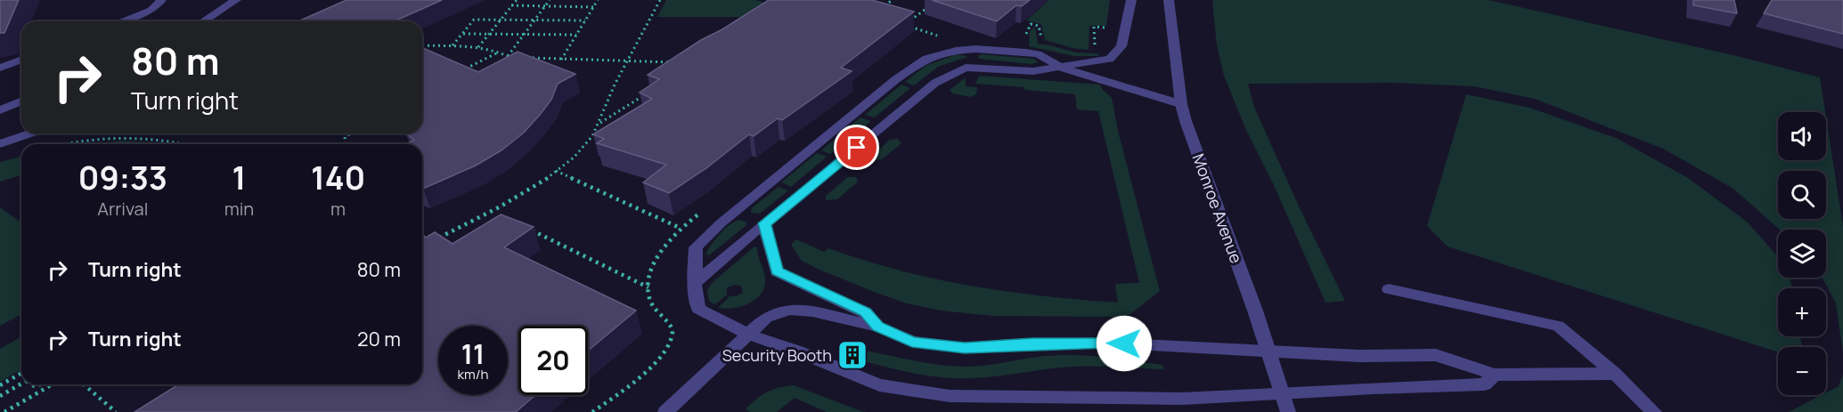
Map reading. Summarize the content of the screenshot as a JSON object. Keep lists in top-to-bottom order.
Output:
{
  "streets": {
    "street": ["Monroe Avenue"]
  },
  "places": {
    "building": ["Security Booth"]
  },
  "page": {
    "turn": ["80 m", "Turn right"],
    "map_buttons": ["+", "−"],
    "eta": [
      "09:33",
      "Arrival",
      "1",
      "min",
      "140",
      "m"
    ],
    "list": [
      {
        "name": "Turn right",
        "value": "80 m"
      },
      {
        "name": "Turn right",
        "value": "20 m"
      }
    ],
    "speed": "11 km/h",
    "limit": "20"
  }
}
